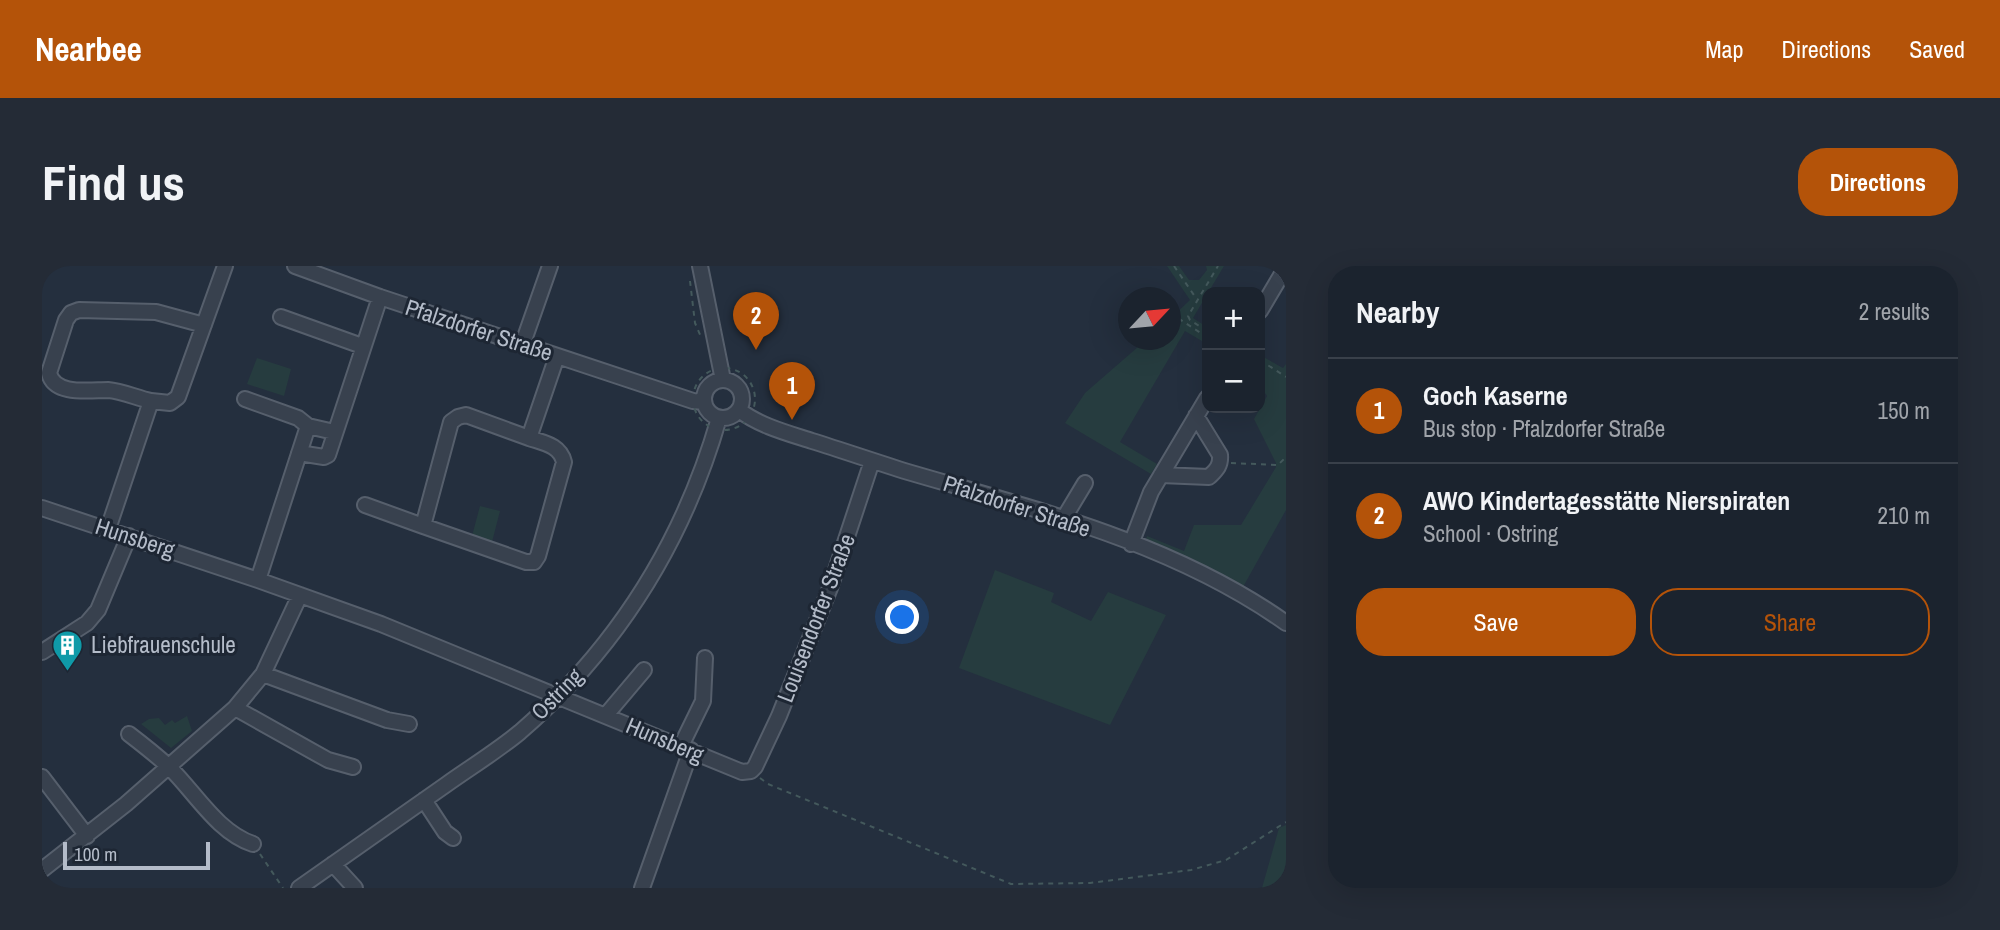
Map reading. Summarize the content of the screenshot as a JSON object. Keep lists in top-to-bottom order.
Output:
{
  "streets": {
    "street": [
      "Pfalzdorfer Straße",
      "Hunsberg",
      "Louisendorfer Straße",
      "Ostring"
    ]
  },
  "crossings": [
    ["Pfalzdorfer Straße", "Louisendorfer Straße"],
    ["Hunsberg", "Louisendorfer Straße"],
    ["Hunsberg", "Ostring"]
  ],
  "places": {
    "building": ["Liebfrauenschule"]
  },
  "scale_bar": "100 m",
  "north": "top right",
  "page": {
    "header": "Nearbee",
    "nav": ["Map", "Directions", "Saved"],
    "buttons": [
      "Directions",
      ["Save", "Share"]
    ],
    "title": "Find us",
    "heading": ["Nearby", "2 results"],
    "map_buttons": ["+", "−"],
    "pins": ["2", "1"],
    "list": [
      {
        "mark": "1",
        "name": "Goch Kaserne",
        "note": "Bus stop · Pfalzdorfer Straße",
        "value": "150 m"
      },
      {
        "mark": "2",
        "name": "AWO Kindertagesstätte Nierspiraten",
        "note": "School · Ostring",
        "value": "210 m"
      }
    ],
    "scale": "100 m"
  }
}
